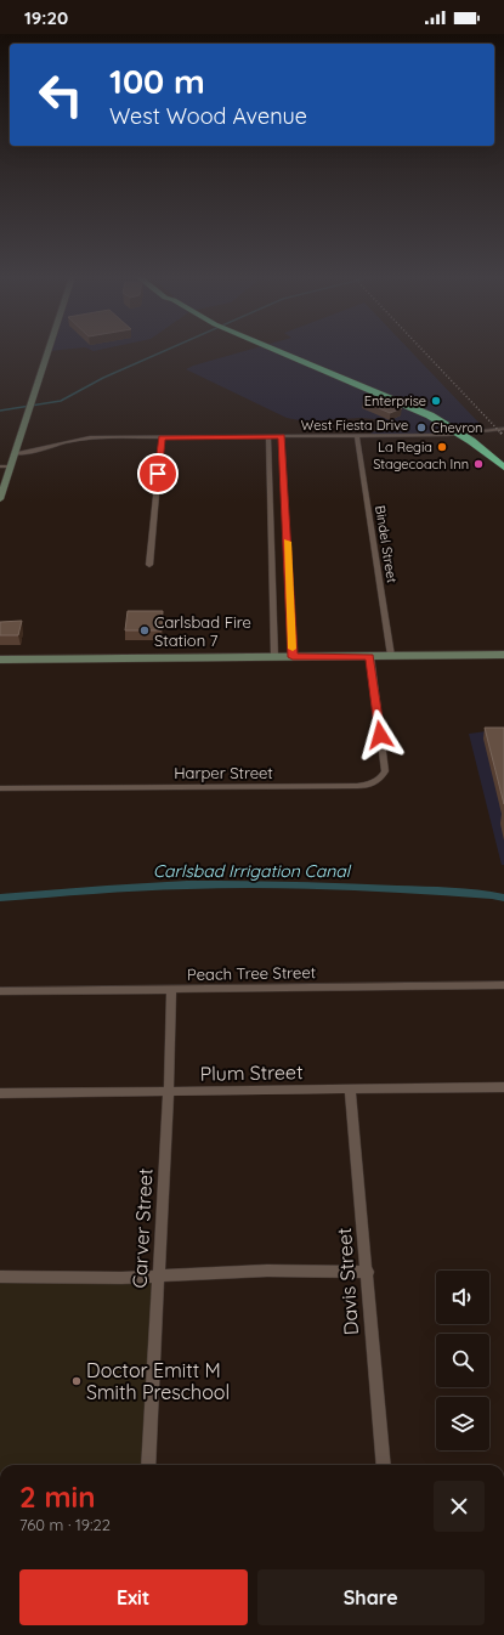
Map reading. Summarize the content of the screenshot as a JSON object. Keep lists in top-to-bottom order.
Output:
{
  "streets": {
    "street": [
      "West Fiesta Drive",
      "Bindel Street",
      "Harper Street",
      "Peach Tree Street",
      "Plum Street",
      "Carver Street",
      "Davis Street"
    ]
  },
  "crossings": [
    ["West Fiesta Drive", "Bindel Street"],
    ["Peach Tree Street", "Carver Street"],
    ["Plum Street", "Carver Street"],
    ["Plum Street", "Davis Street"]
  ],
  "water": ["Carlsbad Irrigation Canal"],
  "places": [
    "Enterprise",
    "Chevron",
    "La Regia",
    "Stagecoach Inn",
    "Carlsbad Fire Station 7",
    "Doctor Emitt M Smith Preschool"
  ],
  "page": {
    "status": "19:20",
    "turn": ["100 m", "West Wood Avenue"],
    "heading": ["2 min", "760 m · 19:22"],
    "buttons": ["Exit", "Share"]
  }
}
